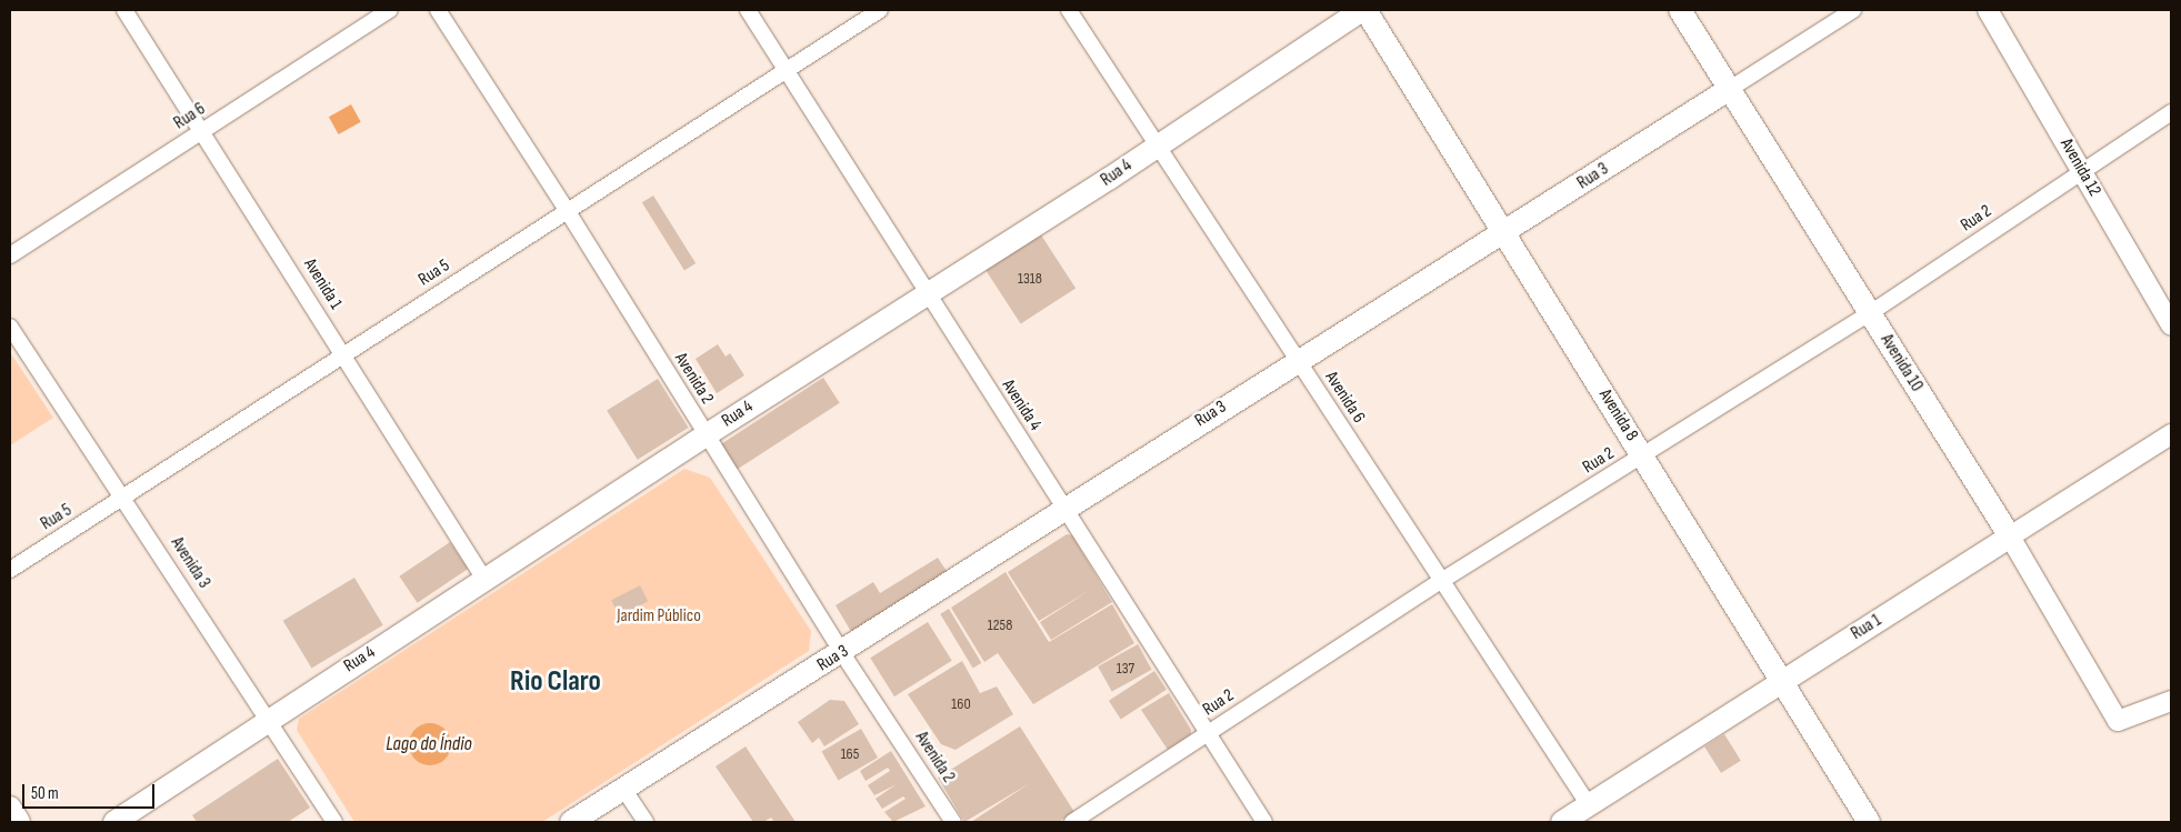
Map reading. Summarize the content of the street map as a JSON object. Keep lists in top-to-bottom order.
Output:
{
  "streets": {
    "main road": [
      "Rua 4",
      "Rua 3",
      "Avenida 10",
      "Avenida 8",
      "Rua 1"
    ],
    "street": [
      "Rua 6",
      "Avenida 12",
      "Rua 2",
      "Rua 5",
      "Avenida 1",
      "Avenida 2",
      "Avenida 6",
      "Avenida 4",
      "Avenida 3"
    ]
  },
  "crossings": [
    ["Rua 6", "Avenida 1"],
    ["Avenida 12", "Rua 2"],
    ["Rua 4", "Avenida 1"],
    ["Rua 4", "Avenida 2"],
    ["Rua 4", "Avenida 6"],
    ["Rua 4", "Avenida 4"],
    ["Rua 4", "Avenida 8"],
    ["Rua 4", "Avenida 3"],
    ["Rua 3", "Avenida 10"],
    ["Rua 3", "Avenida 2"],
    ["Rua 3", "Avenida 6"],
    ["Rua 3", "Avenida 4"],
    ["Rua 3", "Avenida 8"],
    ["Rua 2", "Avenida 10"],
    ["Rua 2", "Avenida 6"],
    ["Rua 2", "Avenida 4"],
    ["Rua 2", "Avenida 8"],
    ["Rua 5", "Avenida 1"],
    ["Rua 5", "Avenida 2"],
    ["Rua 5", "Avenida 4"],
    ["Rua 5", "Avenida 3"],
    ["Avenida 10", "Rua 1"],
    ["Avenida 6", "Rua 1"],
    ["Avenida 8", "Rua 1"]
  ],
  "districts": ["Rio Claro"],
  "water": ["Lago do Índio"],
  "parks": ["Jardim Público"],
  "house_numbers": [
    "1318",
    "1258",
    "137",
    "160",
    "165"
  ],
  "scale_bar": "50 m"
}
